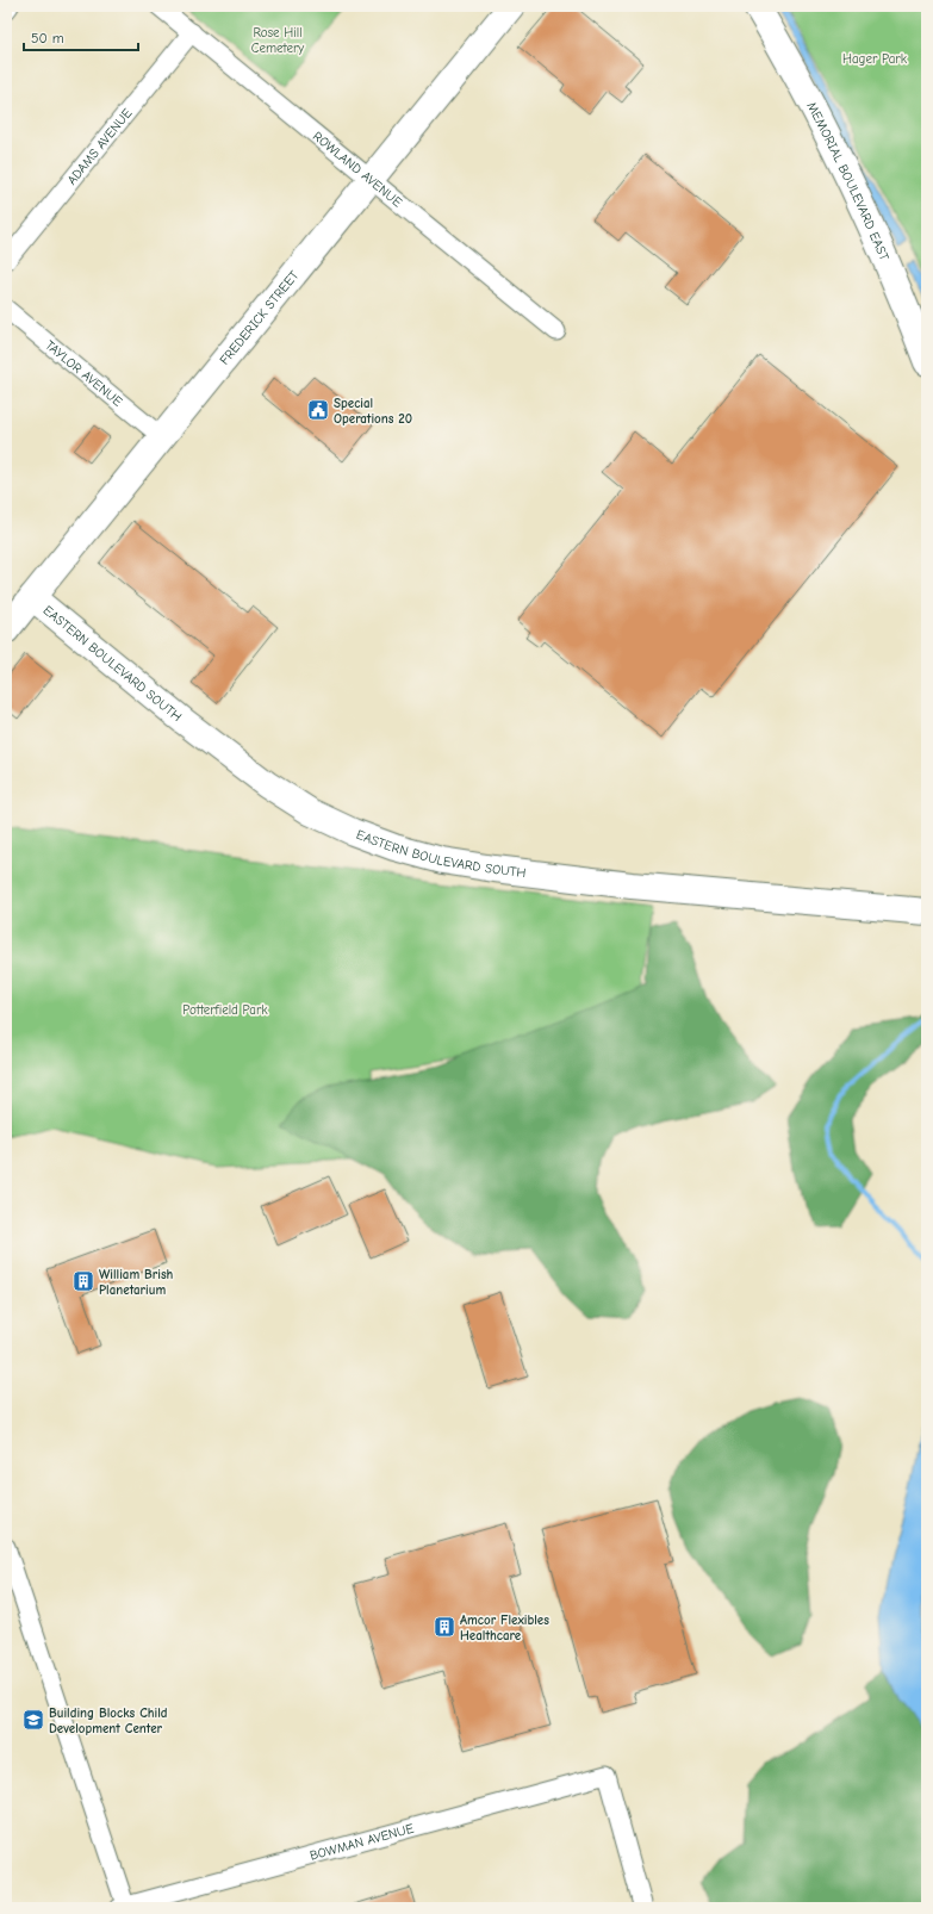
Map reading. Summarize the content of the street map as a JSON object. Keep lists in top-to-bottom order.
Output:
{
  "streets": {
    "main road": ["MEMORIAL BOULEVARD EAST", "FREDERICK STREET", "EASTERN BOULEVARD SOUTH"],
    "street": [
      "ADAMS AVENUE",
      "ROWLAND AVENUE",
      "TAYLOR AVENUE",
      "BOWMAN AVENUE"
    ]
  },
  "crossings": [
    ["ADAMS AVENUE", "ROWLAND AVENUE"],
    ["ROWLAND AVENUE", "FREDERICK STREET"],
    ["FREDERICK STREET", "TAYLOR AVENUE"],
    ["FREDERICK STREET", "EASTERN BOULEVARD SOUTH"]
  ],
  "parks": ["Rose Hill Cemetery", "Hager Park", "Potterfield Park"],
  "places": {
    "public building": ["Special Operations 20"],
    "building": ["William Brish Planetarium", "Amcor Flexibles Healthcare"],
    "school or university": ["Building Blocks Child Development Center"]
  },
  "scale_bar": "50 m"
}
